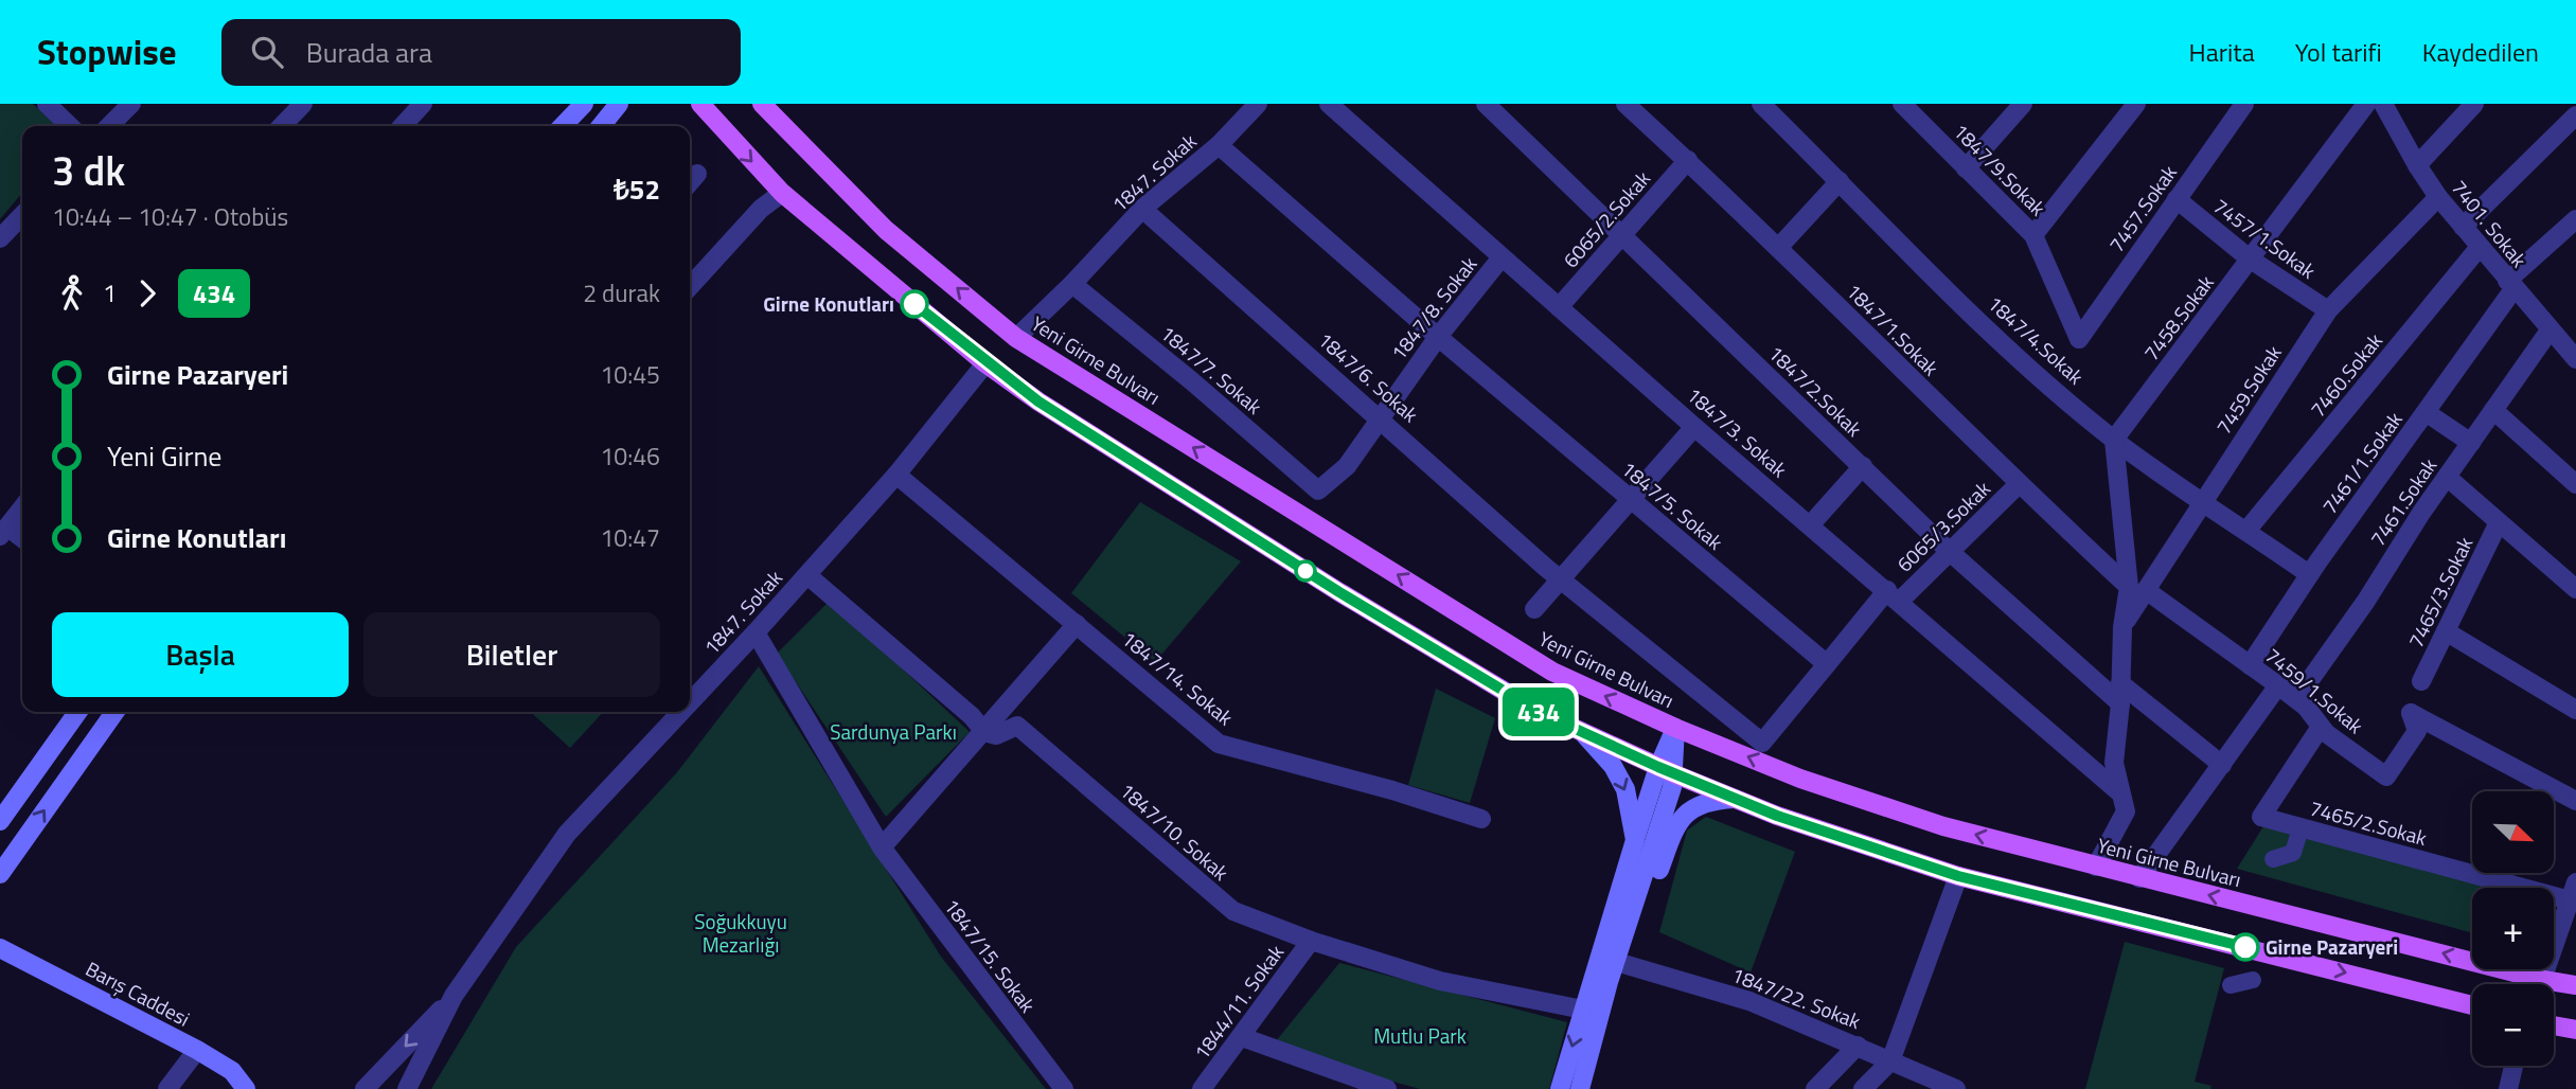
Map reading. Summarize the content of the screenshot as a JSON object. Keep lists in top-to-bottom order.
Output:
{
  "streets": {
    "main road": ["Yeni Girne Bulvarı", "Barış Caddesi"],
    "street": [
      "1847/9.Sokak",
      "1847. Sokak",
      "7457.Sokak",
      "6065/2.Sokak",
      "7401. Sokak",
      "7457/1.Sokak",
      "1847/8. Sokak",
      "7458.Sokak",
      "1847/1.Sokak",
      "1847/4.Sokak",
      "1847/7. Sokak",
      "7460.Sokak",
      "1847/6. Sokak",
      "7459.Sokak",
      "1847/2.Sokak",
      "1847/3. Sokak",
      "7461/1.Sokak",
      "7461.Sokak",
      "1847/5. Sokak",
      "6065/3.Sokak",
      "7465/3.Sokak",
      "1847/14. Sokak",
      "7459/1.Sokak",
      "7465/2.Sokak",
      "1847/10. Sokak",
      "1847/15. Sokak",
      "1847/22. Sokak",
      "1844/11. Sokak"
    ]
  },
  "crossings": [
    ["1847/9.Sokak", "7457.Sokak"],
    ["1847. Sokak", "Yeni Girne Bulvarı"],
    ["1847. Sokak", "1847/7. Sokak"],
    ["1847. Sokak", "1847/6. Sokak"],
    ["1847. Sokak", "1847/5. Sokak"],
    ["1847. Sokak", "1847/14. Sokak"],
    ["1847. Sokak", "1847/15. Sokak"],
    ["7457.Sokak", "7457/1.Sokak"],
    ["6065/2.Sokak", "1847/1.Sokak"],
    ["6065/2.Sokak", "1847/2.Sokak"],
    ["6065/2.Sokak", "1847/3. Sokak"],
    ["7401. Sokak", "7460.Sokak"],
    ["7401. Sokak", "7459.Sokak"],
    ["7401. Sokak", "7461/1.Sokak"],
    ["7401. Sokak", "7461.Sokak"],
    ["7457/1.Sokak", "7458.Sokak"],
    ["7457/1.Sokak", "7459.Sokak"],
    ["1847/8. Sokak", "1847/7. Sokak"],
    ["1847/8. Sokak", "1847/6. Sokak"],
    ["1847/8. Sokak", "1847/3. Sokak"],
    ["1847/8. Sokak", "1847/5. Sokak"],
    ["7458.Sokak", "1847/4.Sokak"],
    ["1847/1.Sokak", "7459.Sokak"],
    ["1847/1.Sokak", "6065/3.Sokak"],
    ["1847/1.Sokak", "7459/1.Sokak"],
    ["1847/4.Sokak", "7460.Sokak"],
    ["1847/4.Sokak", "7459.Sokak"],
    ["1847/4.Sokak", "7461/1.Sokak"],
    ["Yeni Girne Bulvarı", "7459.Sokak"],
    ["7459.Sokak", "1847/2.Sokak"],
    ["7459.Sokak", "1847/3. Sokak"],
    ["7459.Sokak", "7459/1.Sokak"],
    ["1847/2.Sokak", "6065/3.Sokak"],
    ["1847/3. Sokak", "6065/3.Sokak"],
    ["7461/1.Sokak", "7459/1.Sokak"],
    ["7461.Sokak", "7459/1.Sokak"],
    ["1847/5. Sokak", "6065/3.Sokak"],
    ["7459/1.Sokak", "7465/2.Sokak"],
    ["1847/10. Sokak", "1844/11. Sokak"]
  ],
  "parks": ["Sardunya Parkı", "Soğukkuyu Mezarlığı", "Mutlu Park"],
  "places": ["Girne Konutları", "Girne Pazaryeri"],
  "lines": ["bus line 434"],
  "north": "bottom right",
  "page": {
    "header": "Stopwise",
    "search": "Burada ara",
    "nav": ["Harita", "Yol tarifi", "Kaydedilen"],
    "on_map": "434",
    "heading": ["3 dk", "10:44 – 10:47 · Otobüs", "₺52"],
    "legs": ["1", "434", "2 durak"],
    "list": [
      {
        "name": "Girne Pazaryeri",
        "value": "10:45"
      },
      {
        "name": "Yeni Girne",
        "value": "10:46"
      },
      {
        "name": "Girne Konutları",
        "value": "10:47"
      }
    ],
    "buttons": ["Başla", "Biletler"],
    "map_buttons": ["+", "−"]
  }
}
